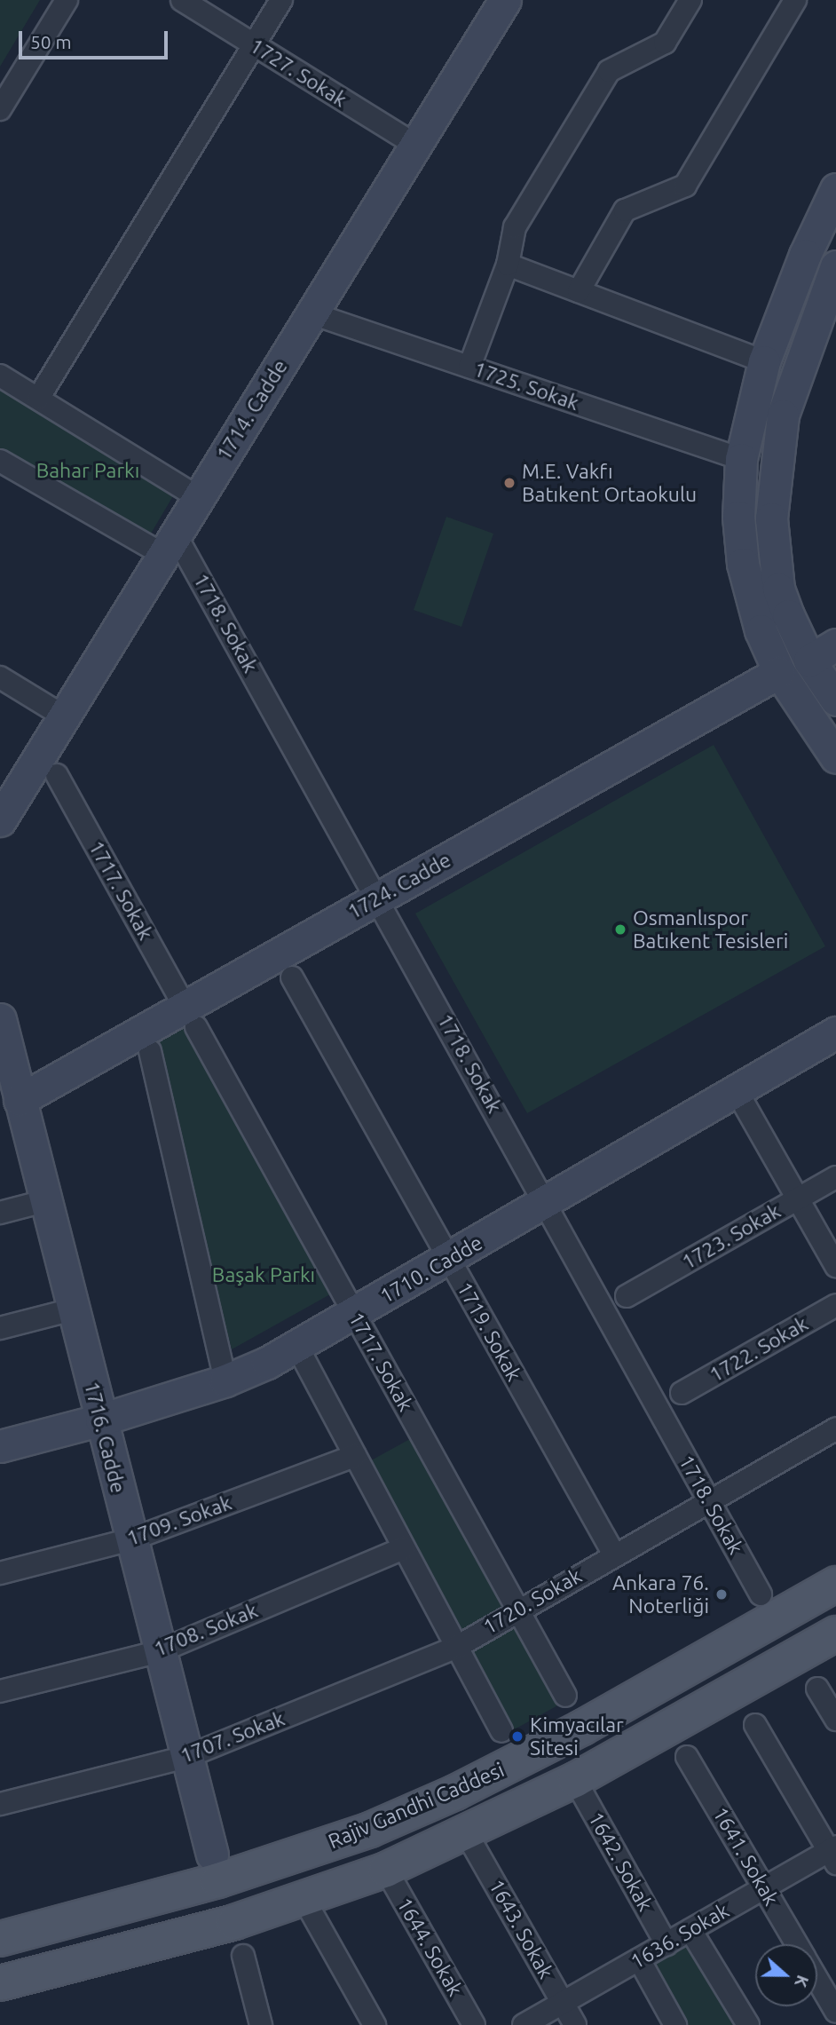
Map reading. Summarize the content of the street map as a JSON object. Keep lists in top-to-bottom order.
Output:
{
  "streets": {
    "main road": ["Rajiv Gandhi Caddesi"],
    "street": [
      "1727. Sokak",
      "1725. Sokak",
      "1714. Cadde",
      "1718. Sokak",
      "1724. Cadde",
      "1717. Sokak",
      "1723. Sokak",
      "1710. Cadde",
      "1719. Sokak",
      "1722. Sokak",
      "1716. Cadde",
      "1709. Sokak",
      "1720. Sokak",
      "1708. Sokak",
      "1707. Sokak",
      "1641. Sokak",
      "1642. Sokak",
      "1643. Sokak",
      "1636. Sokak",
      "1644. Sokak"
    ]
  },
  "crossings": [
    ["1727. Sokak", "1714. Cadde"],
    ["1725. Sokak", "1714. Cadde"],
    ["1714. Cadde", "1718. Sokak"],
    ["1718. Sokak", "1724. Cadde"],
    ["1718. Sokak", "1710. Cadde"],
    ["1718. Sokak", "1720. Sokak"],
    ["1724. Cadde", "1717. Sokak"],
    ["1724. Cadde", "1716. Cadde"],
    ["1717. Sokak", "1710. Cadde"],
    ["1717. Sokak", "1720. Sokak"],
    ["1710. Cadde", "1719. Sokak"],
    ["1710. Cadde", "1716. Cadde"],
    ["1719. Sokak", "1720. Sokak"],
    ["1716. Cadde", "1709. Sokak"],
    ["1716. Cadde", "1708. Sokak"],
    ["1716. Cadde", "1707. Sokak"],
    ["1720. Sokak", "1707. Sokak"],
    ["Rajiv Gandhi Caddesi", "1642. Sokak"],
    ["Rajiv Gandhi Caddesi", "1643. Sokak"],
    ["Rajiv Gandhi Caddesi", "1644. Sokak"],
    ["1641. Sokak", "1636. Sokak"],
    ["1642. Sokak", "1636. Sokak"],
    ["1643. Sokak", "1636. Sokak"]
  ],
  "parks": ["Bahar Parkı", "Başak Parkı"],
  "places": [
    "M.E. Vakfı Batıkent Ortaokulu",
    "Osmanlıspor Batıkent Tesisleri",
    "Ankara 76. Noterliği",
    "Kimyacılar Sitesi"
  ],
  "scale_bar": "50 m",
  "north": "right"
}
